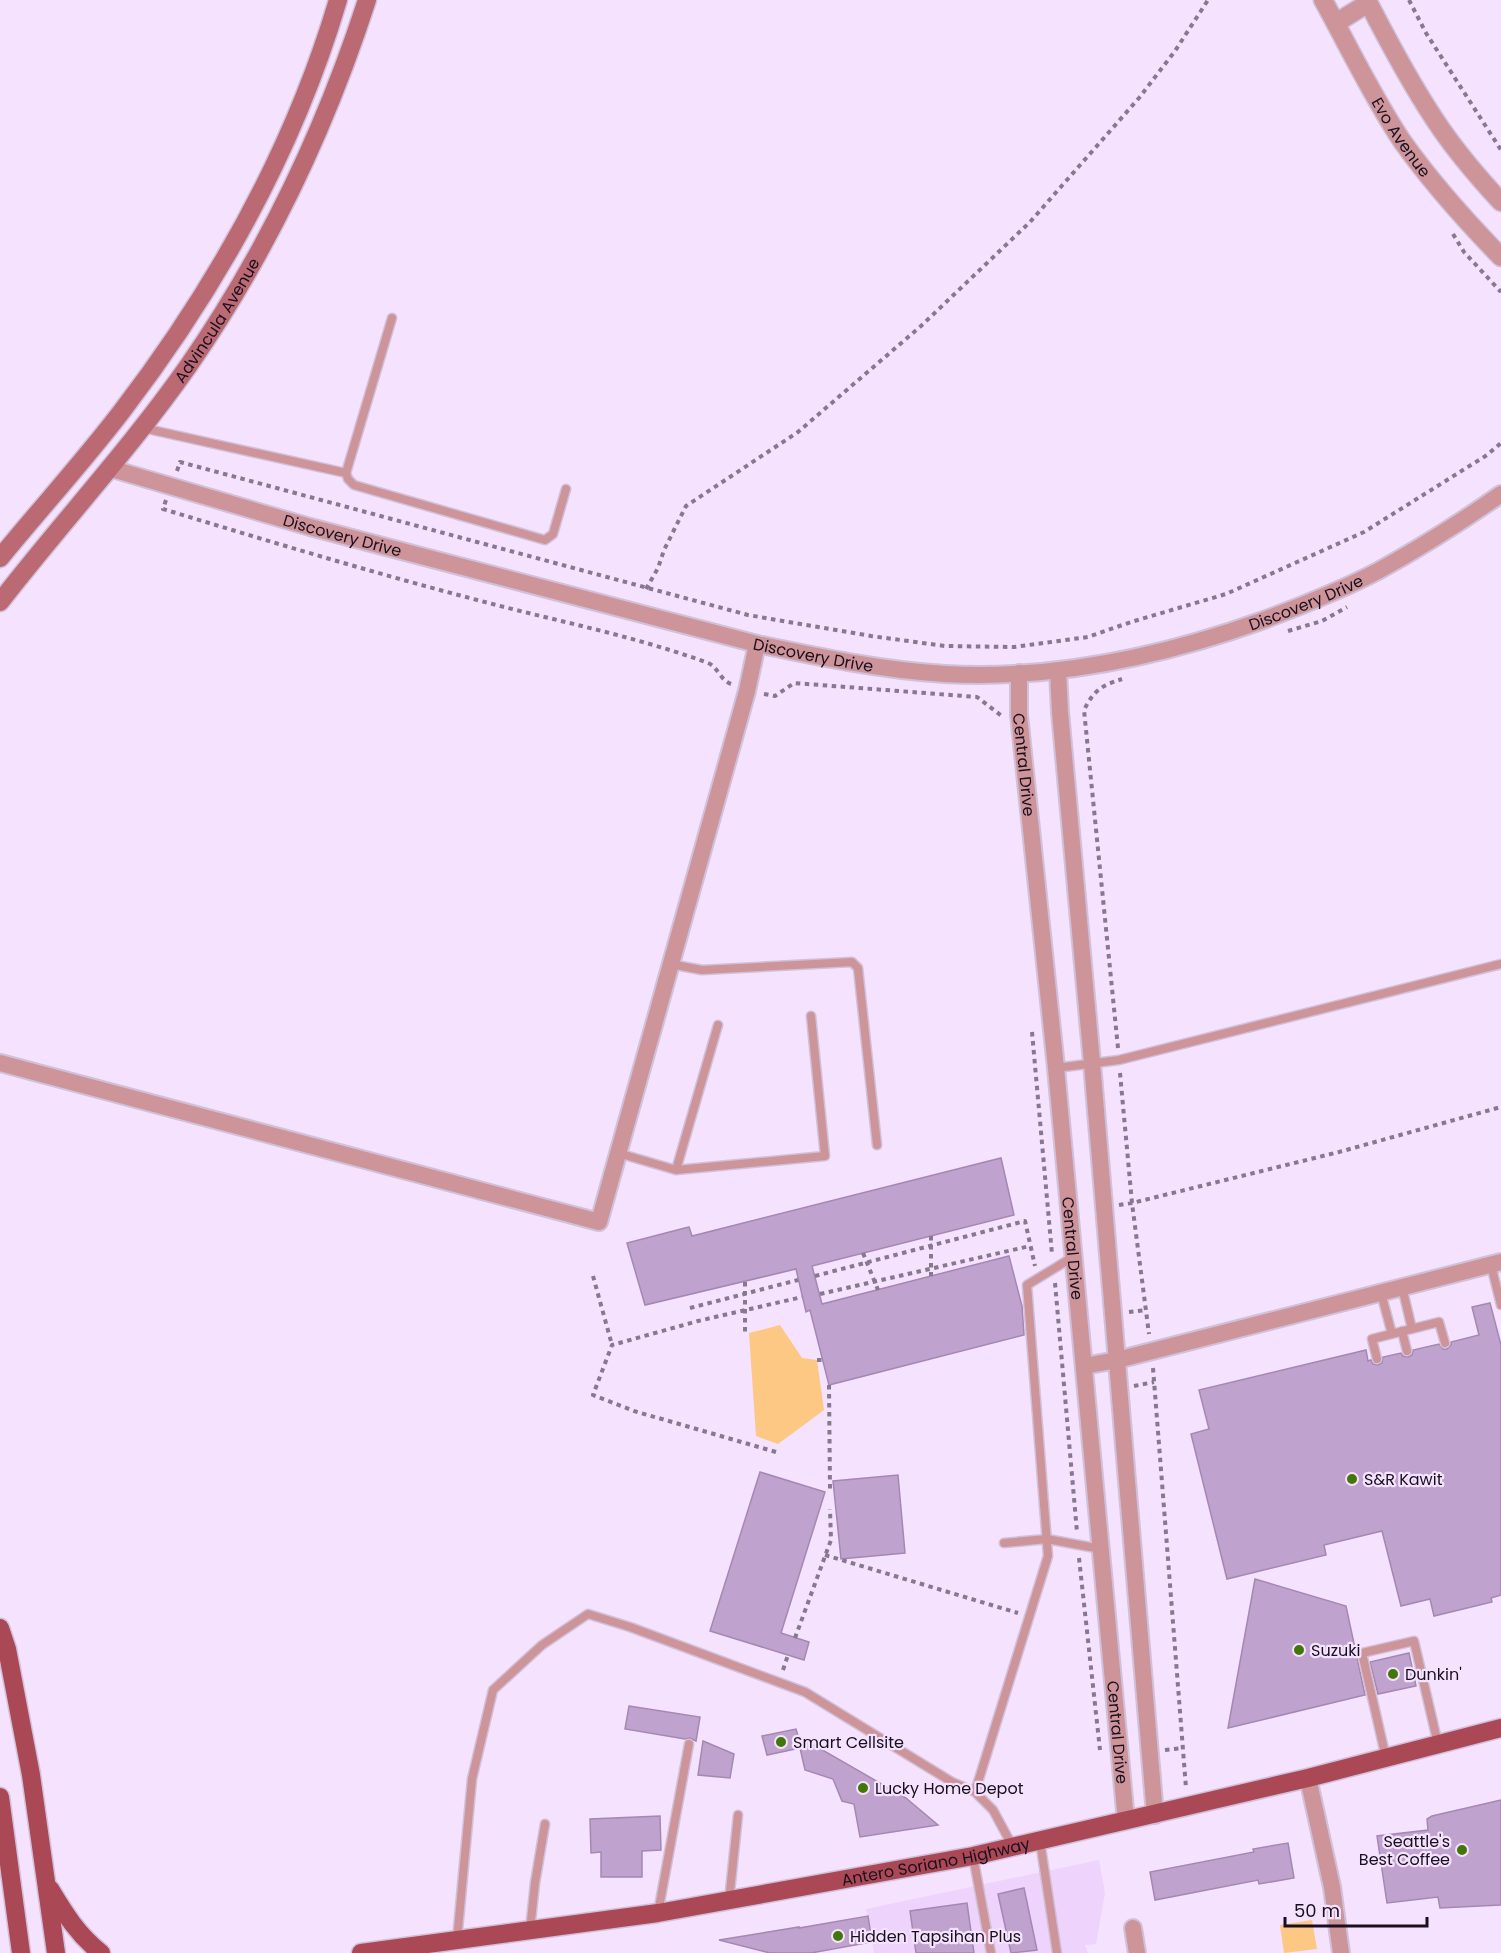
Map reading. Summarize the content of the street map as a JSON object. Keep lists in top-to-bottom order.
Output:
{
  "streets": {
    "main road": ["Advincula Avenue", "Antero Soriano Highway"],
    "street": ["Evo Avenue", "Discovery Drive", "Central Drive"]
  },
  "crossings": [
    ["Advincula Avenue", "Discovery Drive"],
    ["Discovery Drive", "Central Drive"],
    ["Central Drive", "Antero Soriano Highway"]
  ],
  "places": [
    "S&R Kawit",
    "Suzuki",
    "Dunkin'",
    "Smart Cellsite",
    "Lucky Home Depot",
    "Seattle's Best Coffee",
    "Hidden Tapsihan Plus"
  ],
  "scale_bar": "50 m"
}
